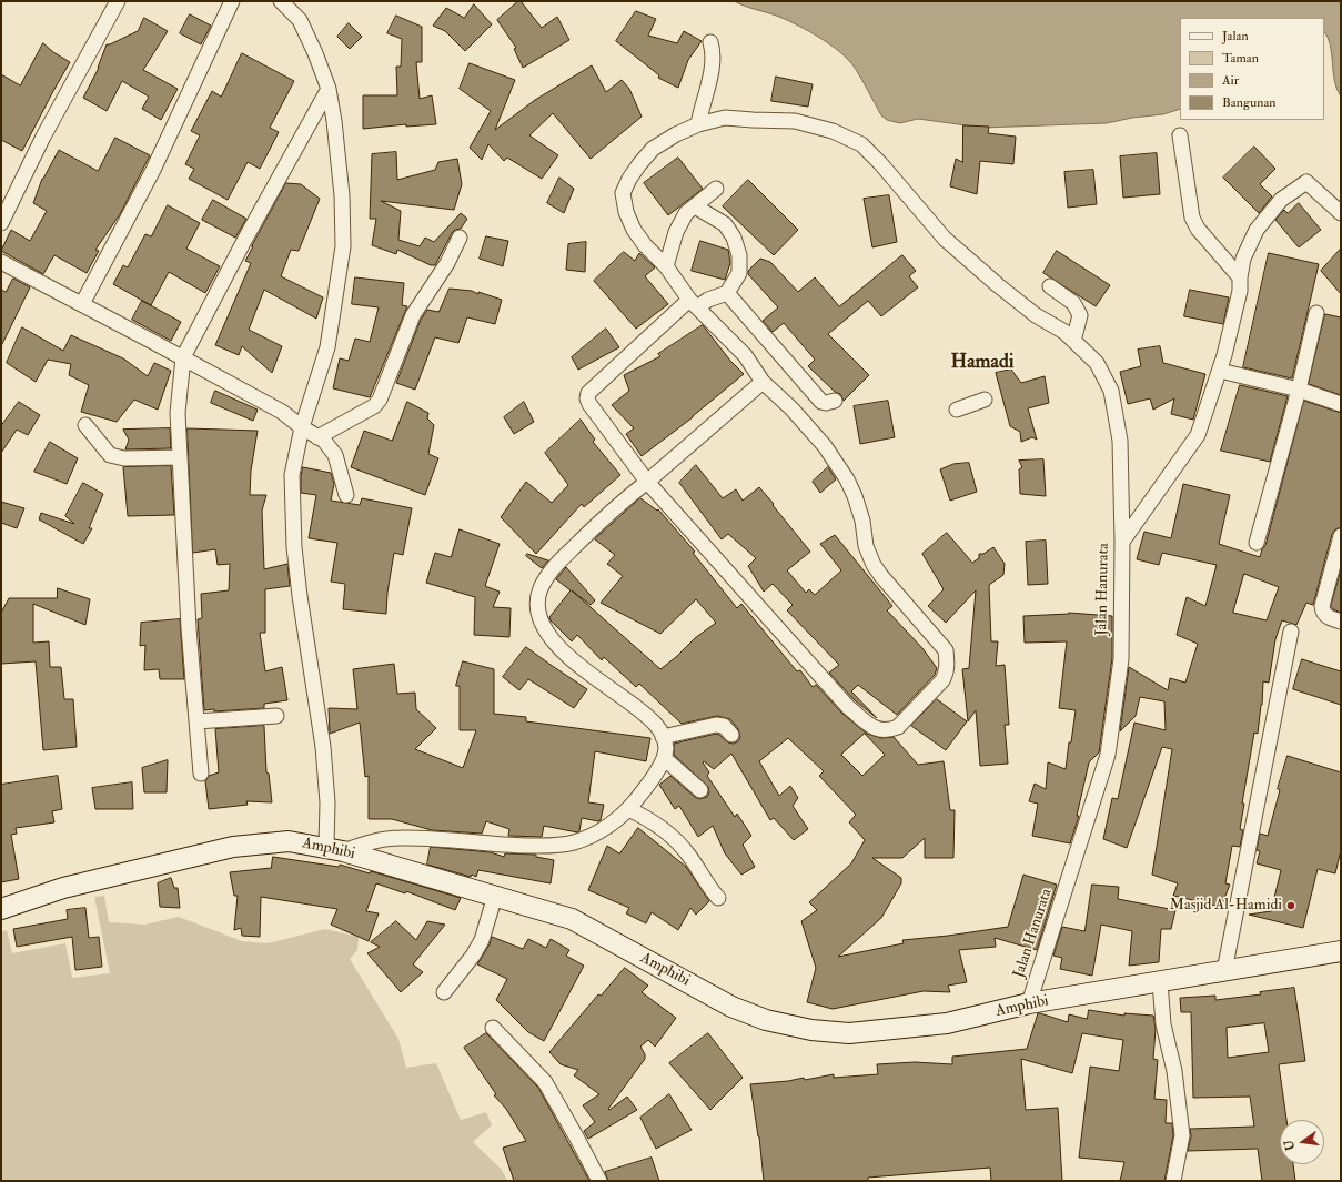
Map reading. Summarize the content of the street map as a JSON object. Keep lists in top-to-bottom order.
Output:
{
  "streets": {
    "main road": ["Amphibi"],
    "street": ["Jalan Hanurata"]
  },
  "crossings": [
    ["Jalan Hanurata", "Amphibi"]
  ],
  "districts": ["Hamadi"],
  "places": ["Masjid Al-Hamidi"],
  "legend": [
    "Jalan",
    "Taman",
    "Air",
    "Bangunan"
  ],
  "north": "left"
}
